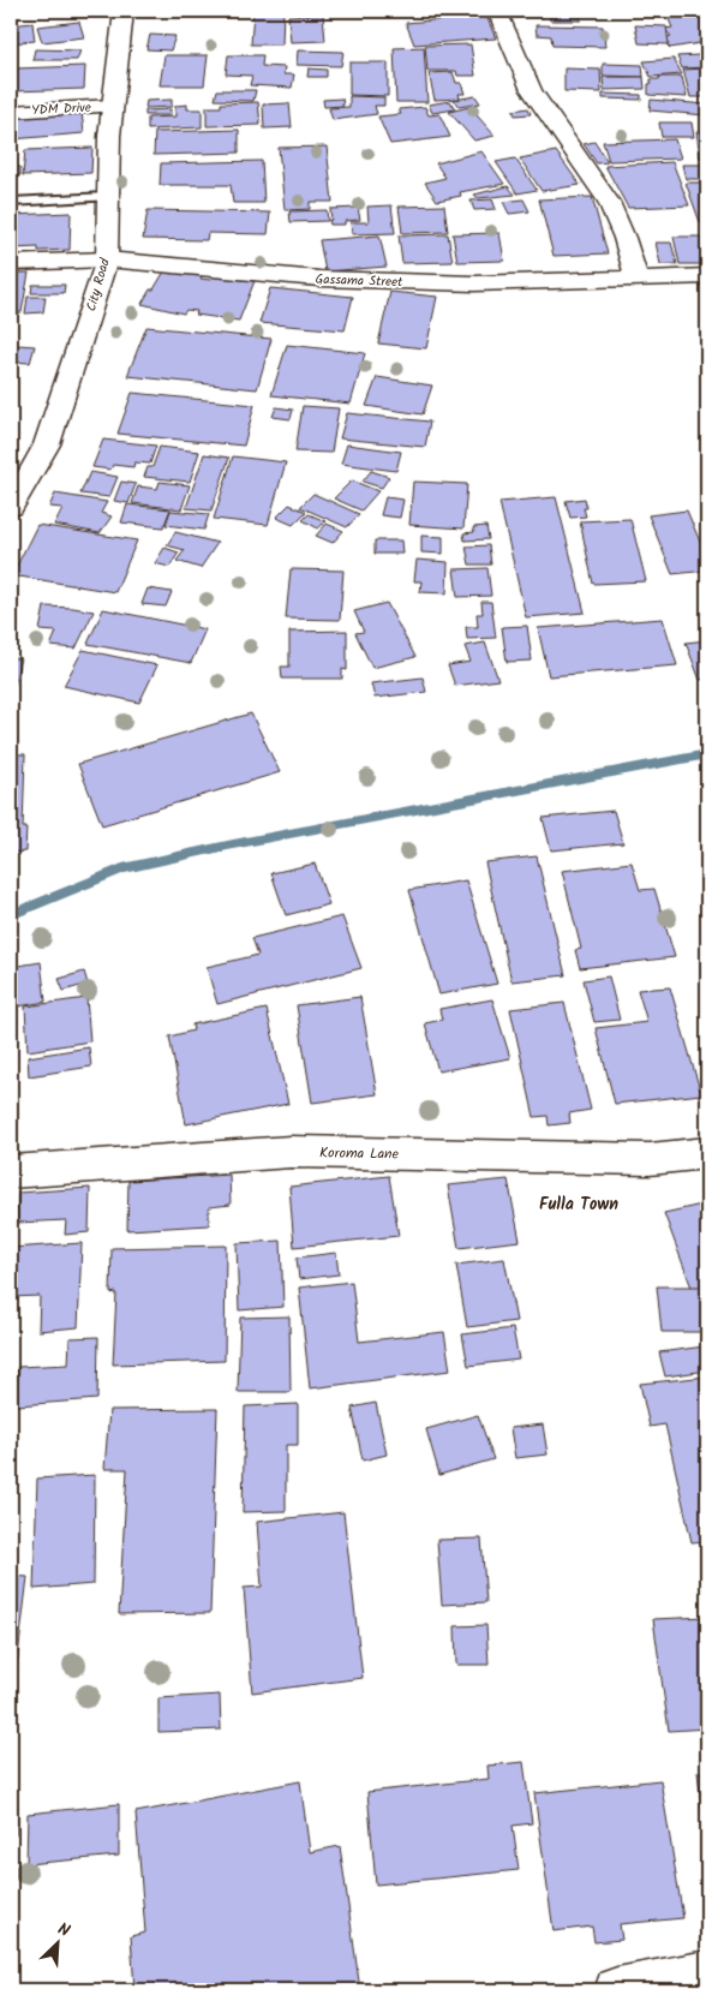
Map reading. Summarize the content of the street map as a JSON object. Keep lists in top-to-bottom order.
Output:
{
  "streets": {
    "street": [
      "YDM Drive",
      "Gassama Street",
      "City Road",
      "Koroma Lane"
    ]
  },
  "crossings": [
    ["YDM Drive", "City Road"],
    ["Gassama Street", "City Road"]
  ],
  "districts": ["Fulla Town"],
  "north": "top right"
}
